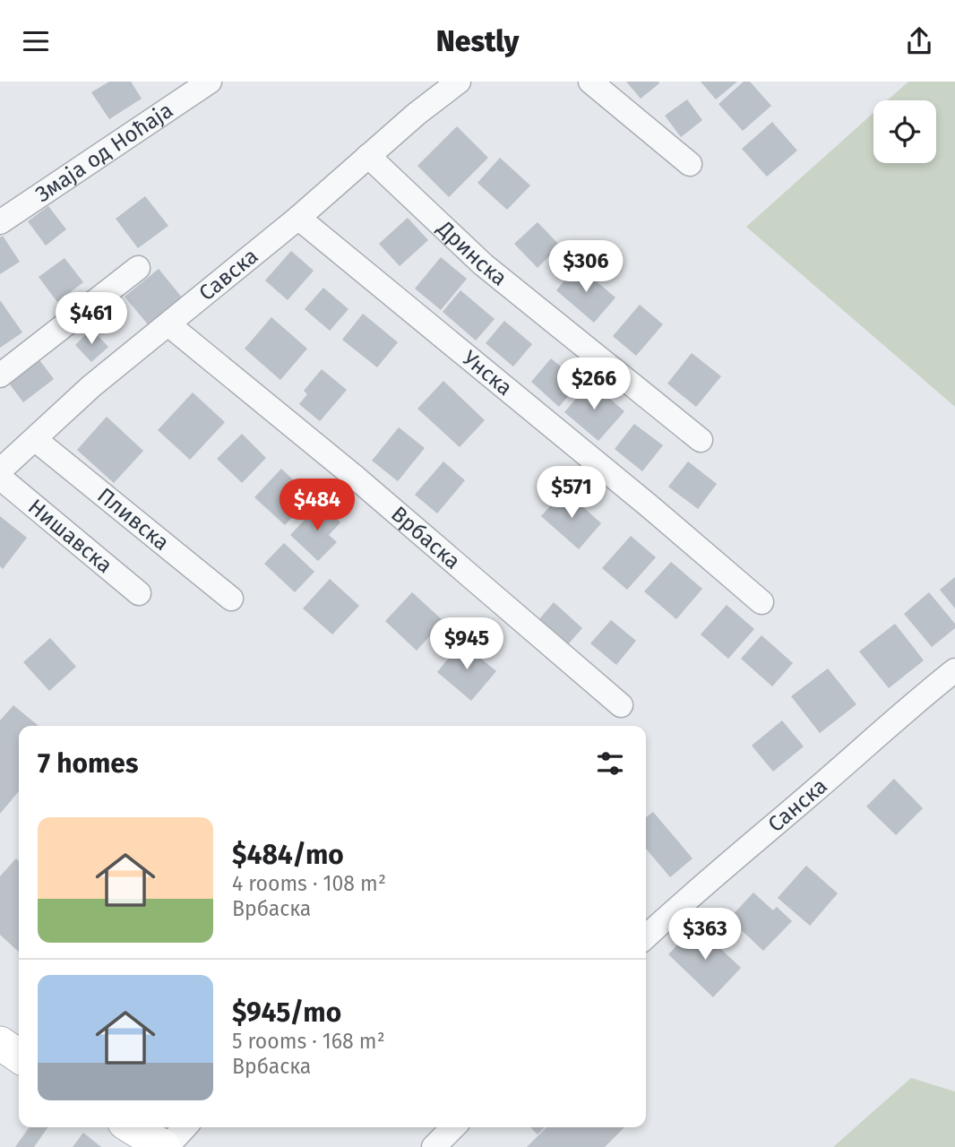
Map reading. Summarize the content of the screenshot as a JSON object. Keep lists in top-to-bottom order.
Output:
{
  "streets": {
    "street": [
      "Змаја од Ноћаја",
      "Дринска",
      "Савска",
      "Унска",
      "Пливска",
      "Нишавска",
      "Врбаска",
      "Санска"
    ]
  },
  "crossings": [
    ["Дринска", "Савска"],
    ["Савска", "Унска"],
    ["Савска", "Пливска"],
    ["Савска", "Врбаска"]
  ],
  "page": {
    "header": "Nestly",
    "price": [
      "$306",
      "$461",
      "$266",
      "$571",
      "$484",
      "$945",
      "$363"
    ],
    "heading": "7 homes",
    "list": [
      {
        "name": "$484/mo",
        "note": "4 rooms · 108 m² · Врбаска"
      },
      {
        "name": "$945/mo",
        "note": "5 rooms · 168 m² · Врбаска"
      }
    ]
  }
}
